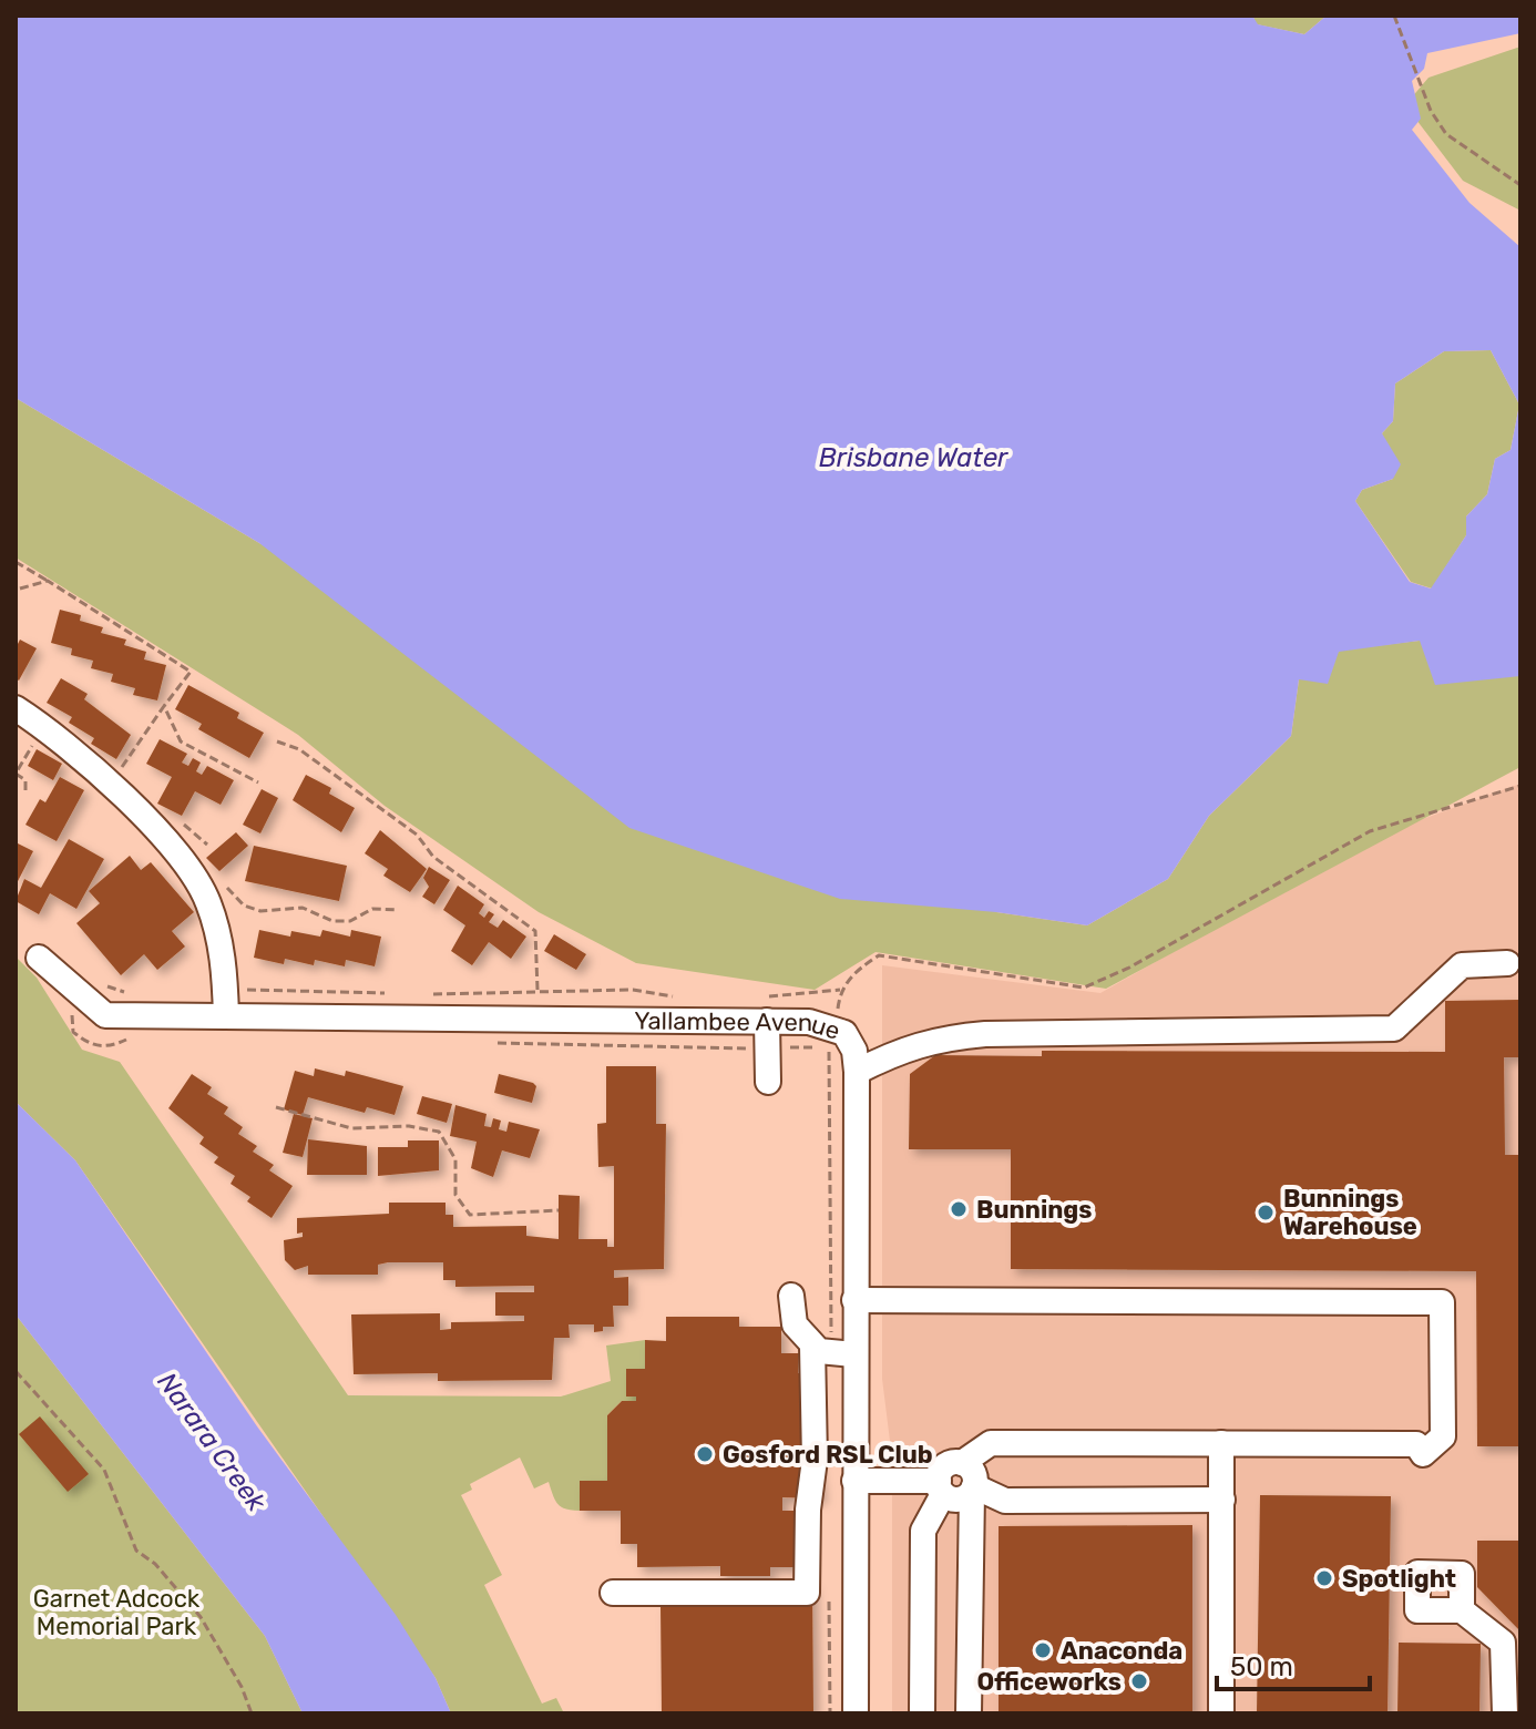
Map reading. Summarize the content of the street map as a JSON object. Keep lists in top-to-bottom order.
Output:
{
  "streets": {
    "street": ["Yallambee Avenue"]
  },
  "water": ["Brisbane Water", "Narara Creek"],
  "parks": ["Garnet Adcock Memorial Park"],
  "places": [
    "Bunnings",
    "Bunnings Warehouse",
    "Gosford RSL Club",
    "Spotlight",
    "Anaconda",
    "Officeworks"
  ],
  "scale_bar": "50 m"
}
